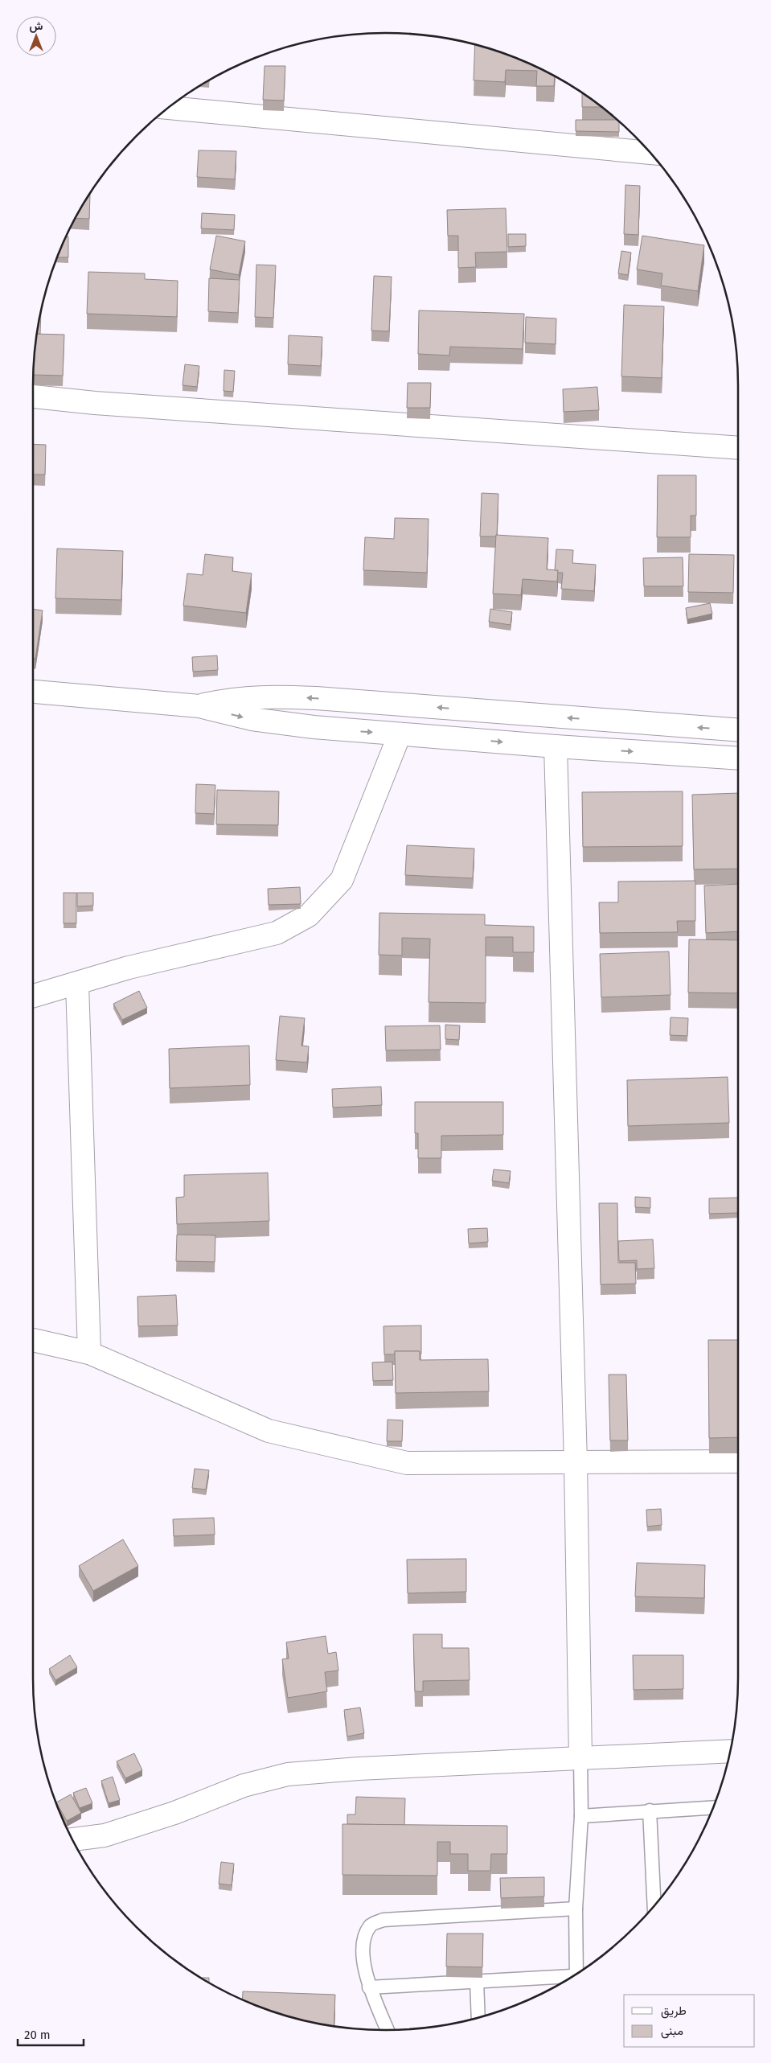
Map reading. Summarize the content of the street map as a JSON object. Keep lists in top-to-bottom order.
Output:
{
  "legend": ["طريق", "مبنى"],
  "scale_bar": "20 m",
  "north": "top"
}
